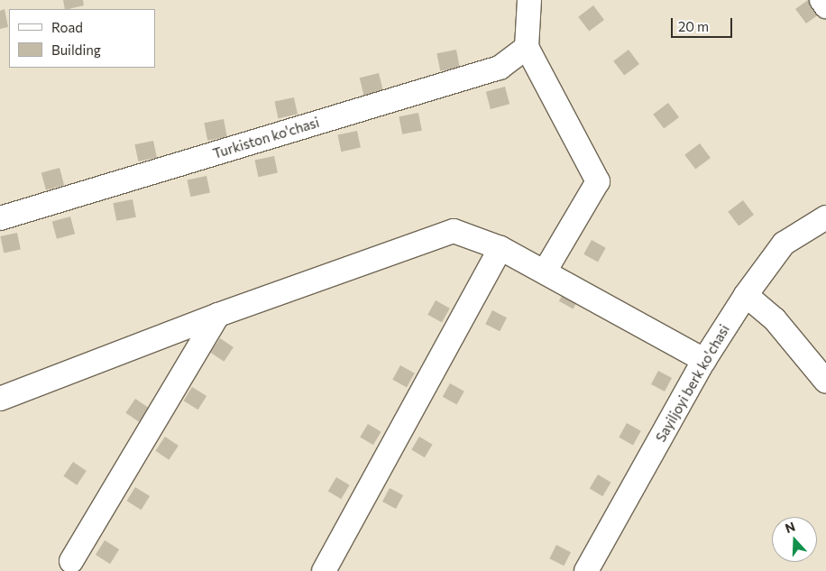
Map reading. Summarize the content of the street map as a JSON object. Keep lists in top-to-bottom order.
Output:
{
  "streets": {
    "street": ["Turkiston ko'chasi", "Sayiljoyi berk ko'chasi"]
  },
  "legend": ["Road", "Building"],
  "scale_bar": "20 m",
  "north": "top"
}
